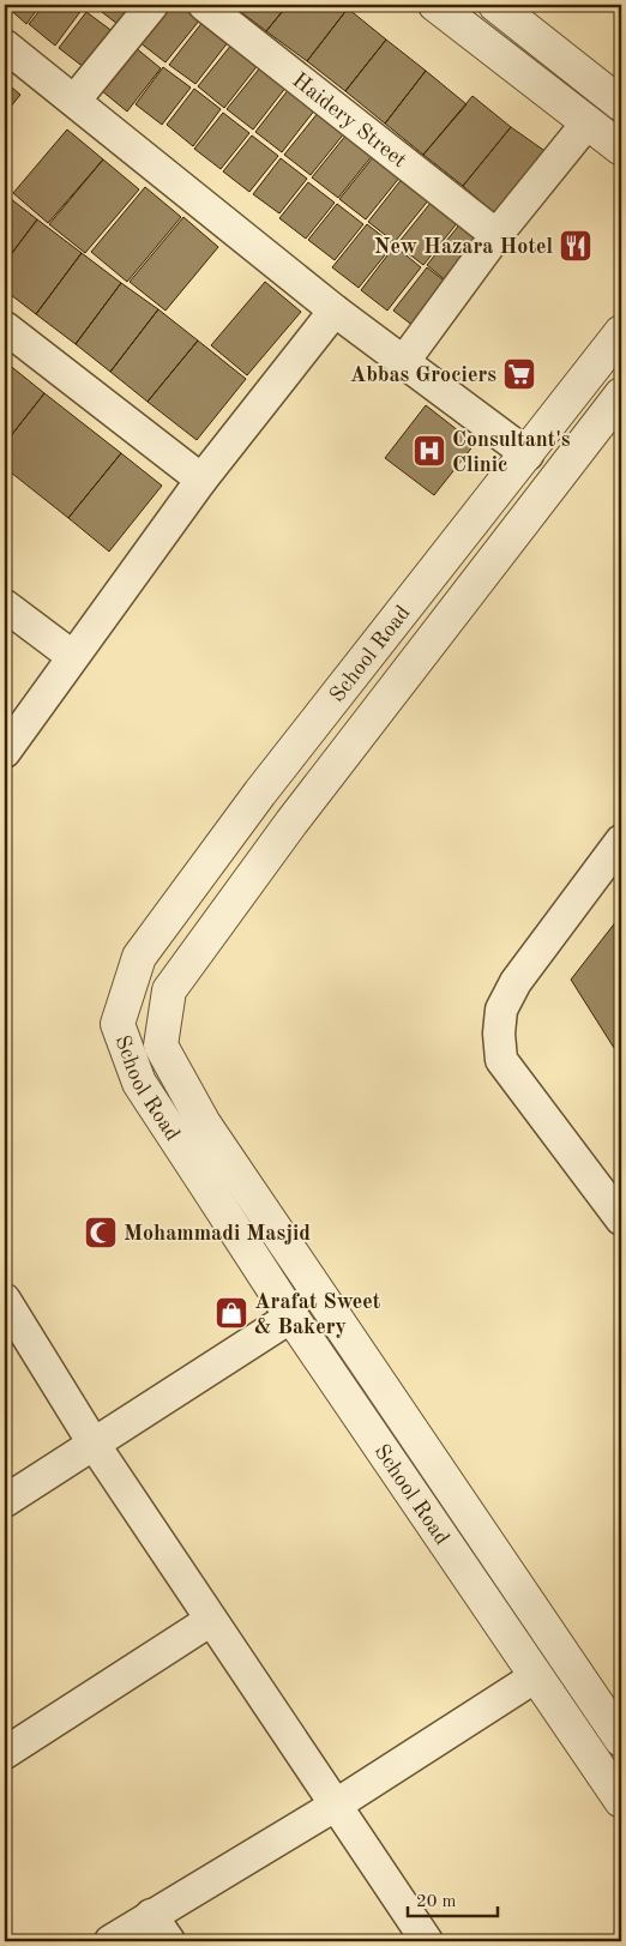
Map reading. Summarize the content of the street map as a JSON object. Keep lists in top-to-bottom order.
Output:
{
  "streets": {
    "street": ["Haidery Street", "School Road"]
  },
  "places": {
    "restaurant": ["New Hazara Hotel"],
    "supermarket": ["Abbas Grociers"],
    "hospital": ["Consultant's Clinic"],
    "mosque": ["Mohammadi Masjid"],
    "shop": ["Arafat Sweet & Bakery"]
  },
  "scale_bar": "20 m"
}
